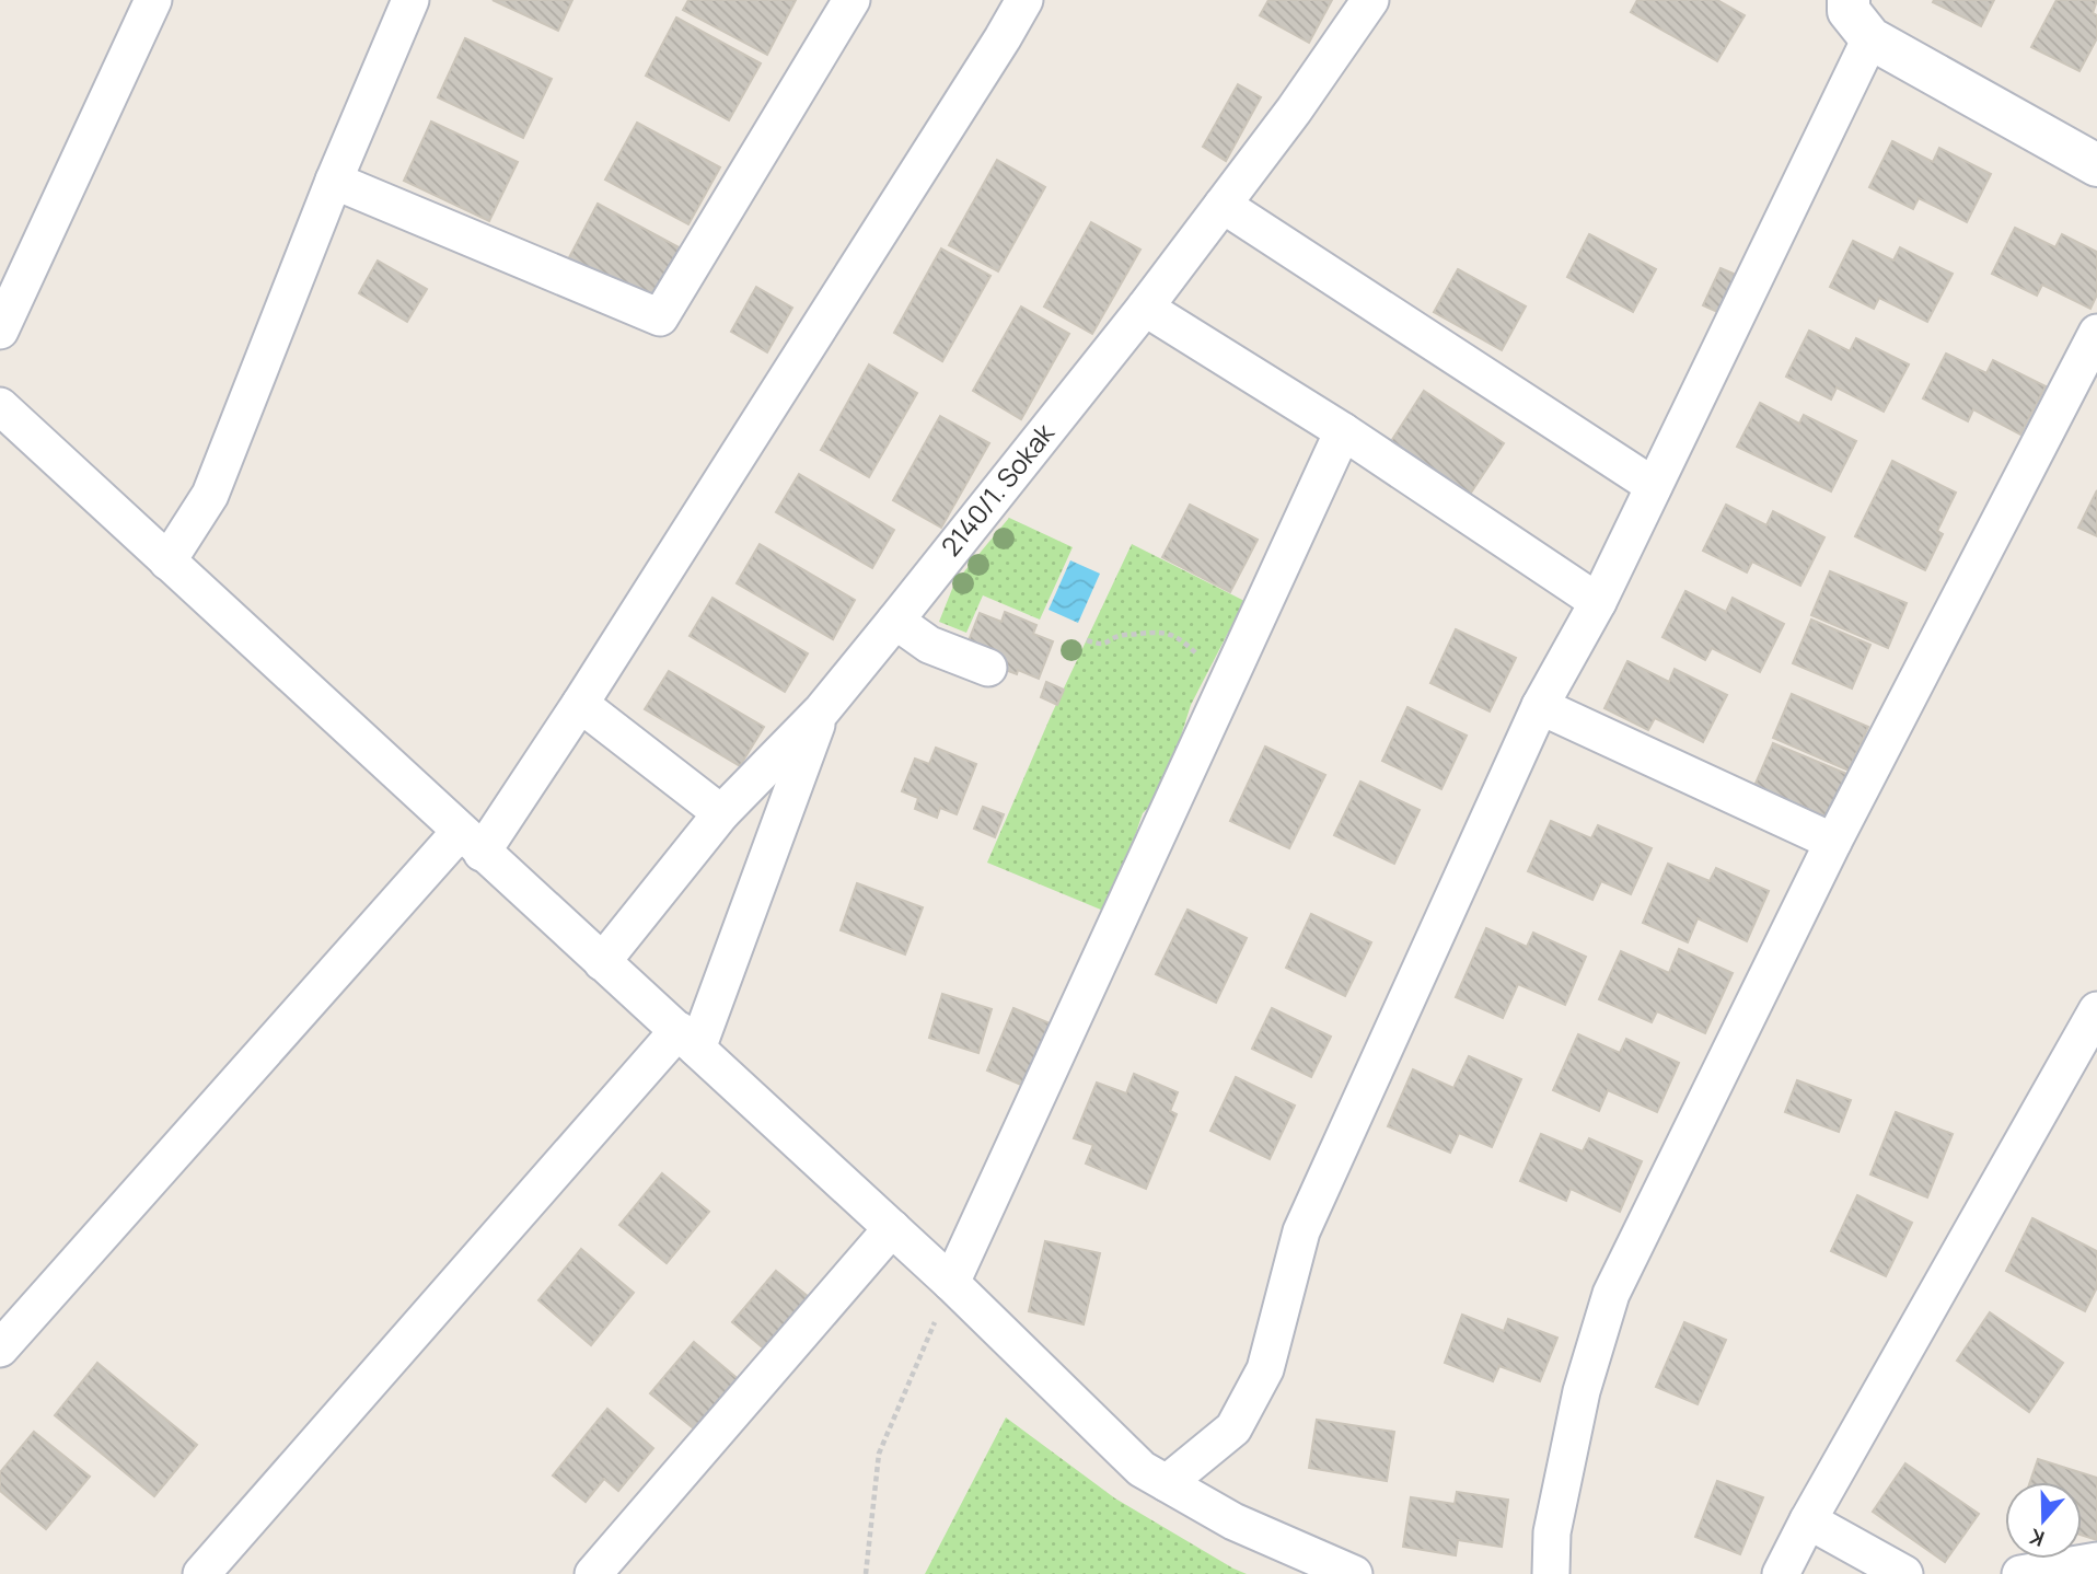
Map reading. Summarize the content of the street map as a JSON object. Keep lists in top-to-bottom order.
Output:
{
  "streets": {
    "street": ["2140/1. Sokak"]
  },
  "north": "bottom"
}
